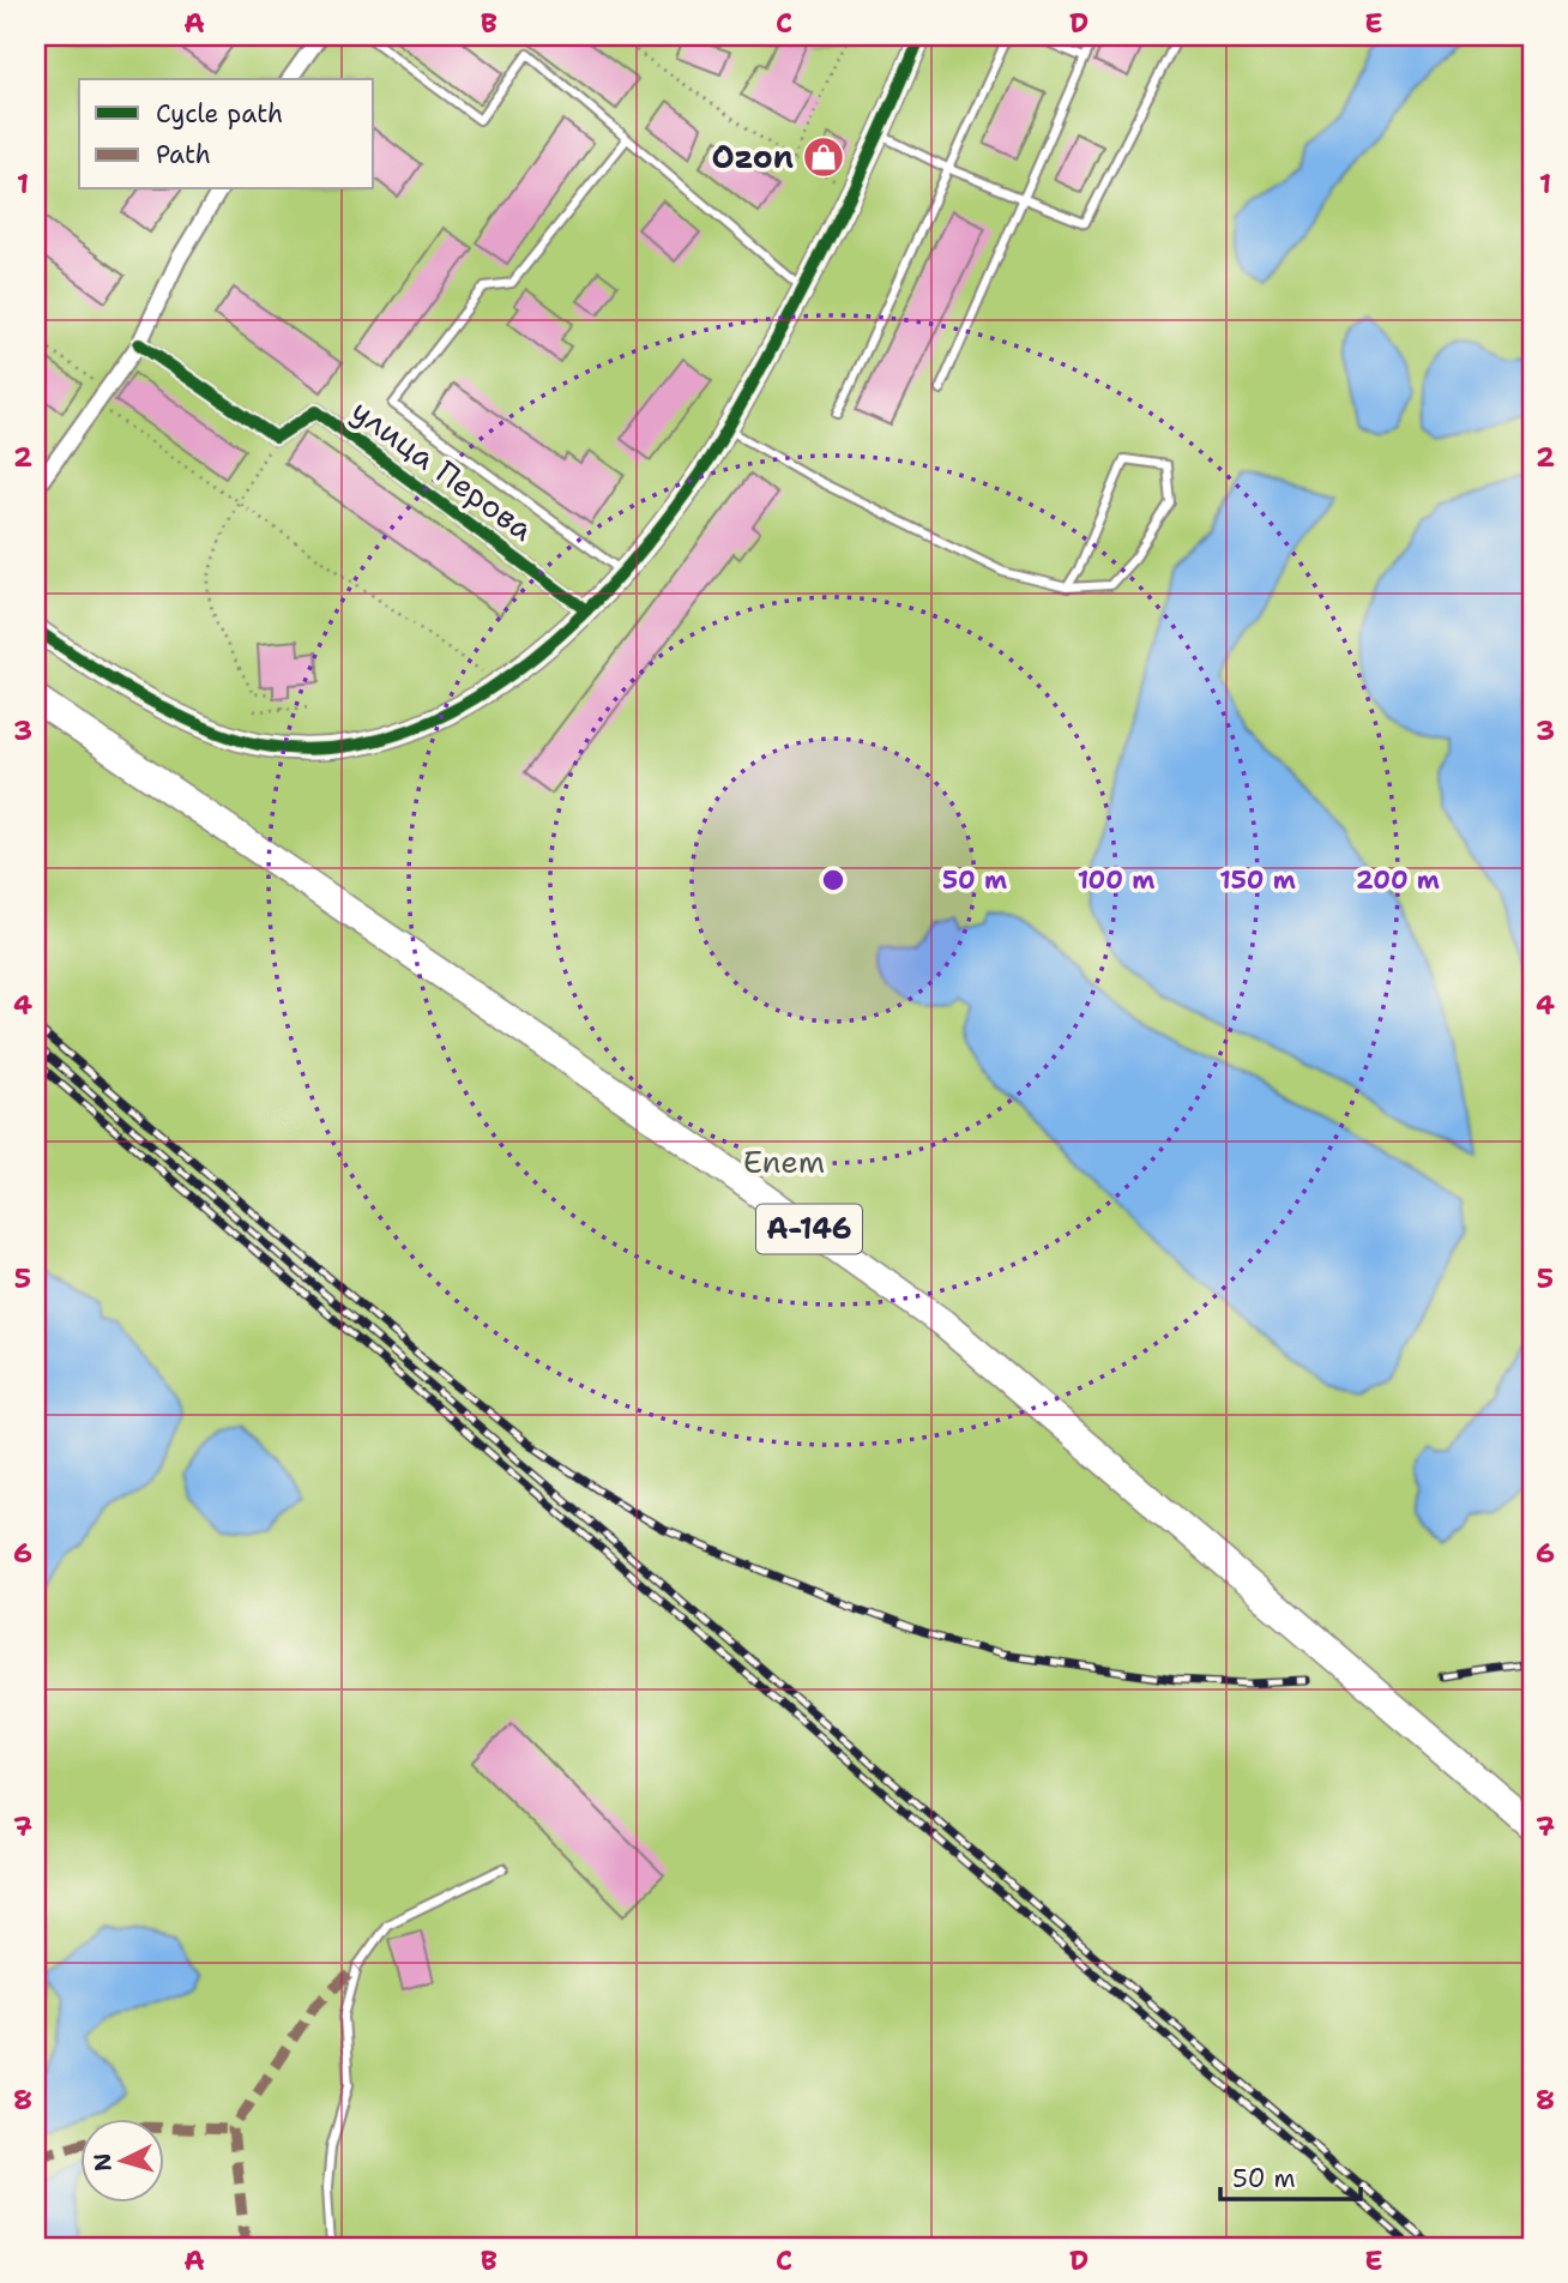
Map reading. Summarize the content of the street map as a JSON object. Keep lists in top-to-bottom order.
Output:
{
  "streets": {
    "highway": ["А-146"],
    "street": ["улица Перова"]
  },
  "parks": ["Enem"],
  "places": {
    "shop": ["Ozon"]
  },
  "legend": ["Cycle path", "Path"],
  "scale_bar": "50 m",
  "north": "left",
  "grid": {
    "columns": [
      "A",
      "B",
      "C",
      "D",
      "E"
    ],
    "rows": [
      "1",
      "2",
      "3",
      "4",
      "5",
      "6",
      "7",
      "8"
    ]
  },
  "rings": [
    "50 m",
    "100 m",
    "150 m",
    "200 m"
  ]
}
